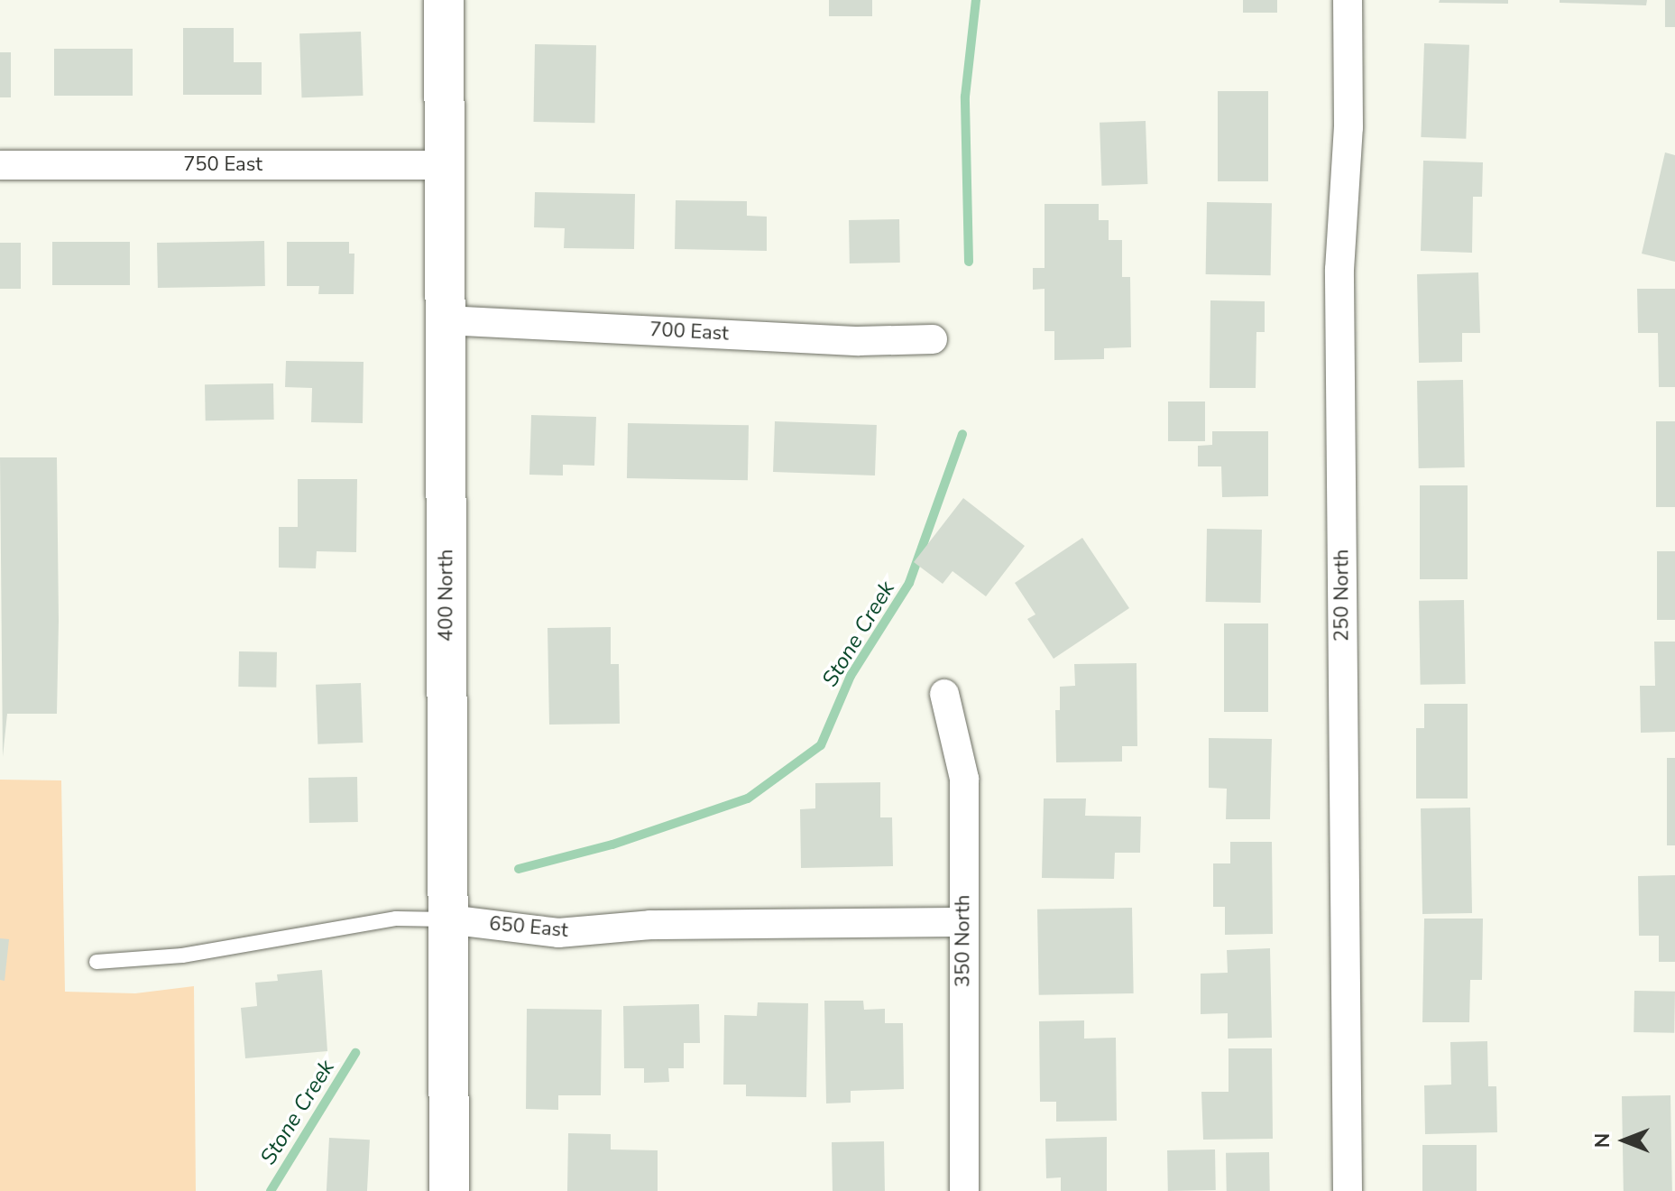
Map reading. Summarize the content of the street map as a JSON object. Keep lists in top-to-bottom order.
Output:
{
  "streets": {
    "main road": ["400 North"],
    "street": [
      "750 East",
      "700 East",
      "250 North",
      "650 East",
      "350 North"
    ]
  },
  "crossings": [
    ["750 East", "400 North"],
    ["700 East", "400 North"],
    ["400 North", "650 East"],
    ["650 East", "350 North"]
  ],
  "water": ["Stone Creek"],
  "north": "left"
}
